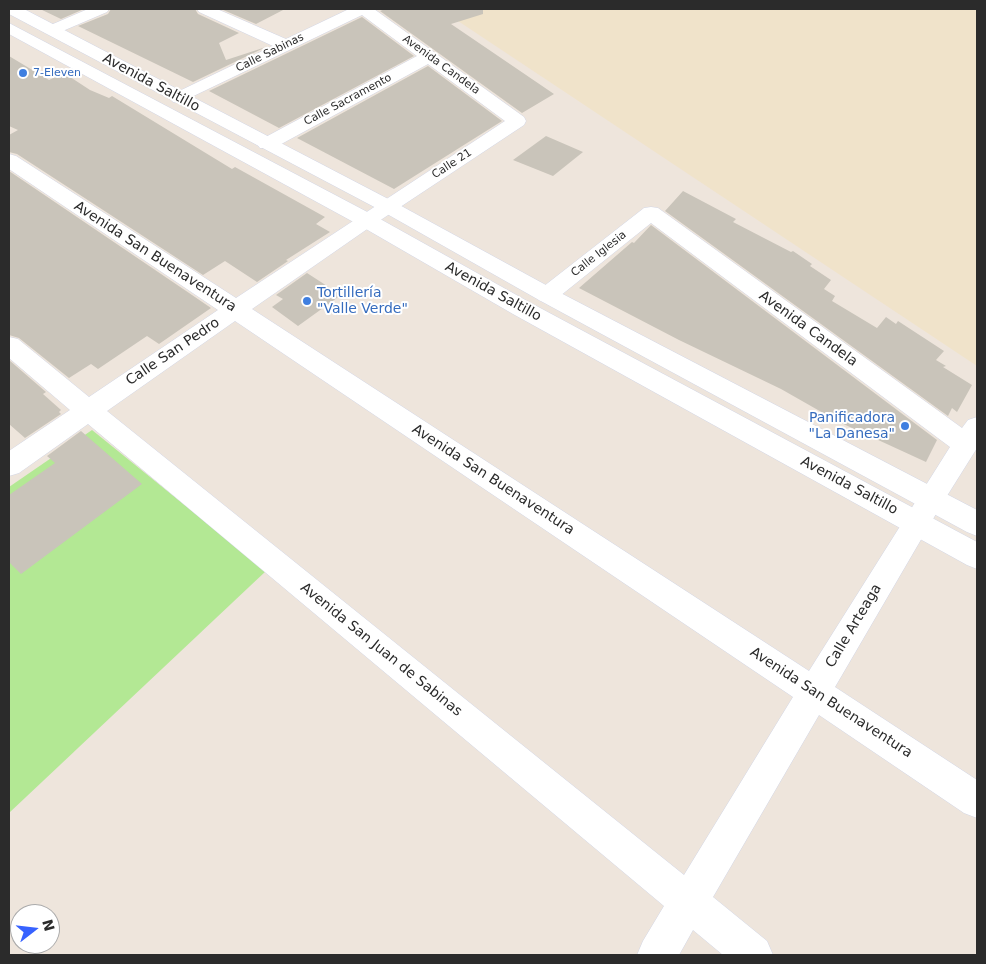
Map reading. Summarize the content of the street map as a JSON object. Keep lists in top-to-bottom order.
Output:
{
  "streets": {
    "street": [
      "Calle Sabinas",
      "Avenida Candela",
      "Avenida Saltillo",
      "Calle Sacramento",
      "Calle 21",
      "Calle Iglesia",
      "Avenida San Buenaventura",
      "Calle San Pedro",
      "Calle Arteaga",
      "Avenida San Juan de Sabinas"
    ]
  },
  "crossings": [
    ["Calle Sabinas", "Avenida Candela"],
    ["Calle Sabinas", "Avenida Saltillo"],
    ["Avenida Candela", "Calle Sacramento"],
    ["Avenida Candela", "Calle 21"],
    ["Avenida Candela", "Calle Iglesia"],
    ["Avenida Candela", "Calle Arteaga"],
    ["Avenida Saltillo", "Calle Sacramento"],
    ["Avenida Saltillo", "Calle 21"],
    ["Avenida Saltillo", "Calle Iglesia"],
    ["Avenida Saltillo", "Calle San Pedro"],
    ["Avenida Saltillo", "Calle Arteaga"],
    ["Calle 21", "Calle San Pedro"],
    ["Avenida San Buenaventura", "Calle San Pedro"],
    ["Avenida San Buenaventura", "Calle Arteaga"],
    ["Calle San Pedro", "Avenida San Juan de Sabinas"],
    ["Calle Arteaga", "Avenida San Juan de Sabinas"]
  ],
  "places": ["7-Eleven", "Tortillería \"Valle Verde\"", "Panificadora \"La Danesa\""],
  "north": "right"
}
